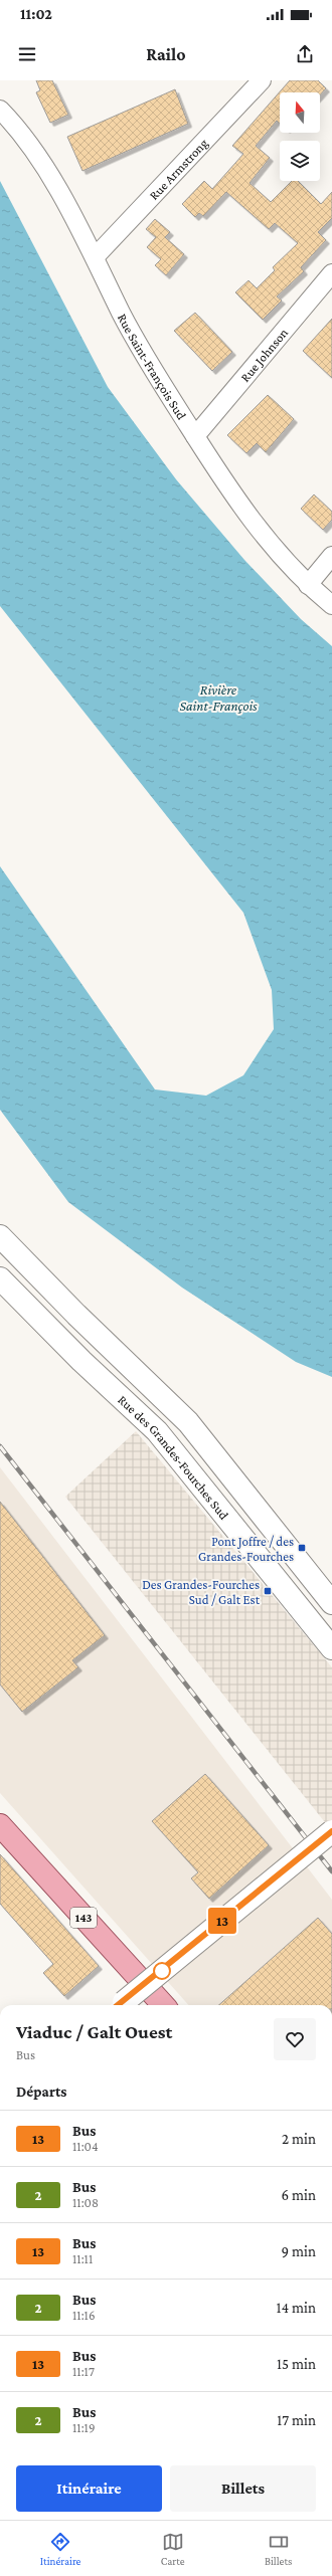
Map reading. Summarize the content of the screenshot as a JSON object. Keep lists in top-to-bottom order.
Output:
{
  "streets": {
    "main road": ["Rue des Grandes-Fourches Sud", "143"],
    "street": ["Rue Armstrong", "Rue Johnson", "Rue Saint-François Sud"]
  },
  "crossings": [
    ["Rue Armstrong", "Rue Saint-François Sud"],
    ["Rue Johnson", "Rue Saint-François Sud"]
  ],
  "water": ["Rivière Saint-François"],
  "places": {
    "transit": ["Pont Joffre / des Grandes-Fourches", "Des Grandes-Fourches Sud / Galt Est"]
  },
  "lines": ["bus line 13"],
  "north": "top",
  "page": {
    "status": "11:02",
    "header": "Railo",
    "on_map": "13",
    "heading": [
      ["Viaduc / Galt Ouest", "Bus"],
      "Départs"
    ],
    "list": [
      {
        "mark": "13",
        "name": "Bus",
        "note": "11:04",
        "value": "2 min"
      },
      {
        "mark": "2",
        "name": "Bus",
        "note": "11:08",
        "value": "6 min"
      },
      {
        "mark": "13",
        "name": "Bus",
        "note": "11:11",
        "value": "9 min"
      },
      {
        "mark": "2",
        "name": "Bus",
        "note": "11:16",
        "value": "14 min"
      },
      {
        "mark": "13",
        "name": "Bus",
        "note": "11:17",
        "value": "15 min"
      },
      {
        "mark": "2",
        "name": "Bus",
        "note": "11:19",
        "value": "17 min"
      }
    ],
    "buttons": ["Itinéraire", "Billets"],
    "tabs": ["Itinéraire", "Carte", "Billets"]
  }
}
